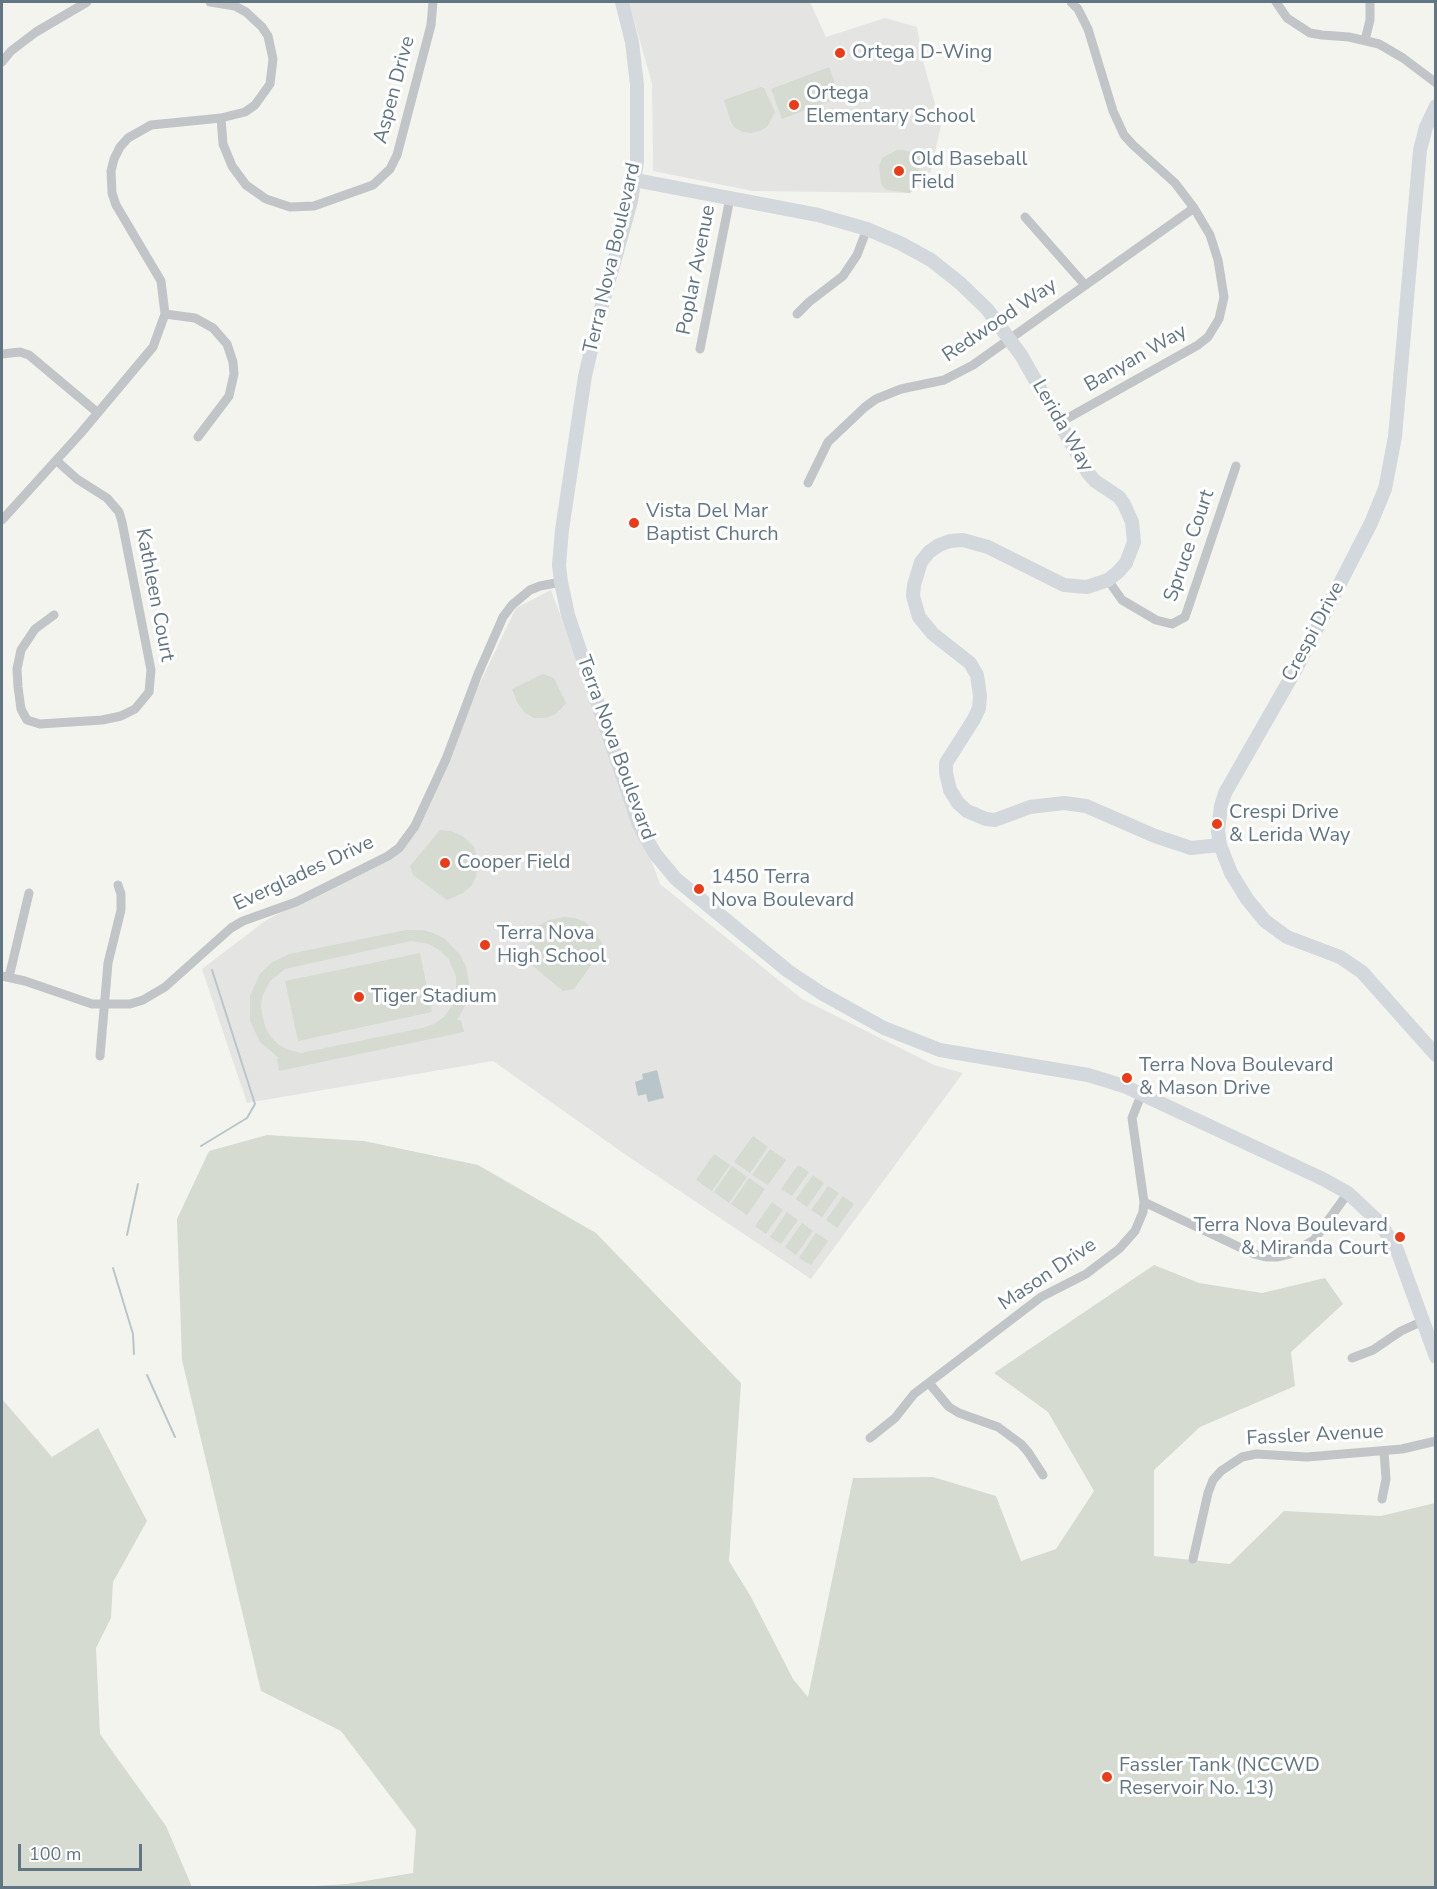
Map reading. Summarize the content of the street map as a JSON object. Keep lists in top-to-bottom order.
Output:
{
  "streets": {
    "street": [
      "Aspen Drive",
      "Terra Nova Boulevard",
      "Poplar Avenue",
      "Redwood Way",
      "Banyan Way",
      "Lerida Way",
      "Spruce Court",
      "Kathleen Court",
      "Crespi Drive",
      "Everglades Drive",
      "Mason Drive",
      "Fassler Avenue"
    ]
  },
  "crossings": [
    ["Terra Nova Boulevard", "Lerida Way"],
    ["Terra Nova Boulevard", "Everglades Drive"],
    ["Terra Nova Boulevard", "Mason Drive"],
    ["Poplar Avenue", "Lerida Way"],
    ["Redwood Way", "Banyan Way"],
    ["Redwood Way", "Lerida Way"],
    ["Banyan Way", "Lerida Way"],
    ["Lerida Way", "Spruce Court"]
  ],
  "places": [
    "Ortega D-Wing",
    "Ortega Elementary School",
    "Old Baseball Field",
    "Vista Del Mar Baptist Church",
    "Crespi Drive & Lerida Way",
    "Cooper Field",
    "1450 Terra Nova Boulevard",
    "Terra Nova High School",
    "Tiger Stadium",
    "Terra Nova Boulevard & Mason Drive",
    "Terra Nova Boulevard & Miranda Court",
    "Fassler Tank (NCCWD Reservoir No. 13)"
  ],
  "scale_bar": "100 m"
}
